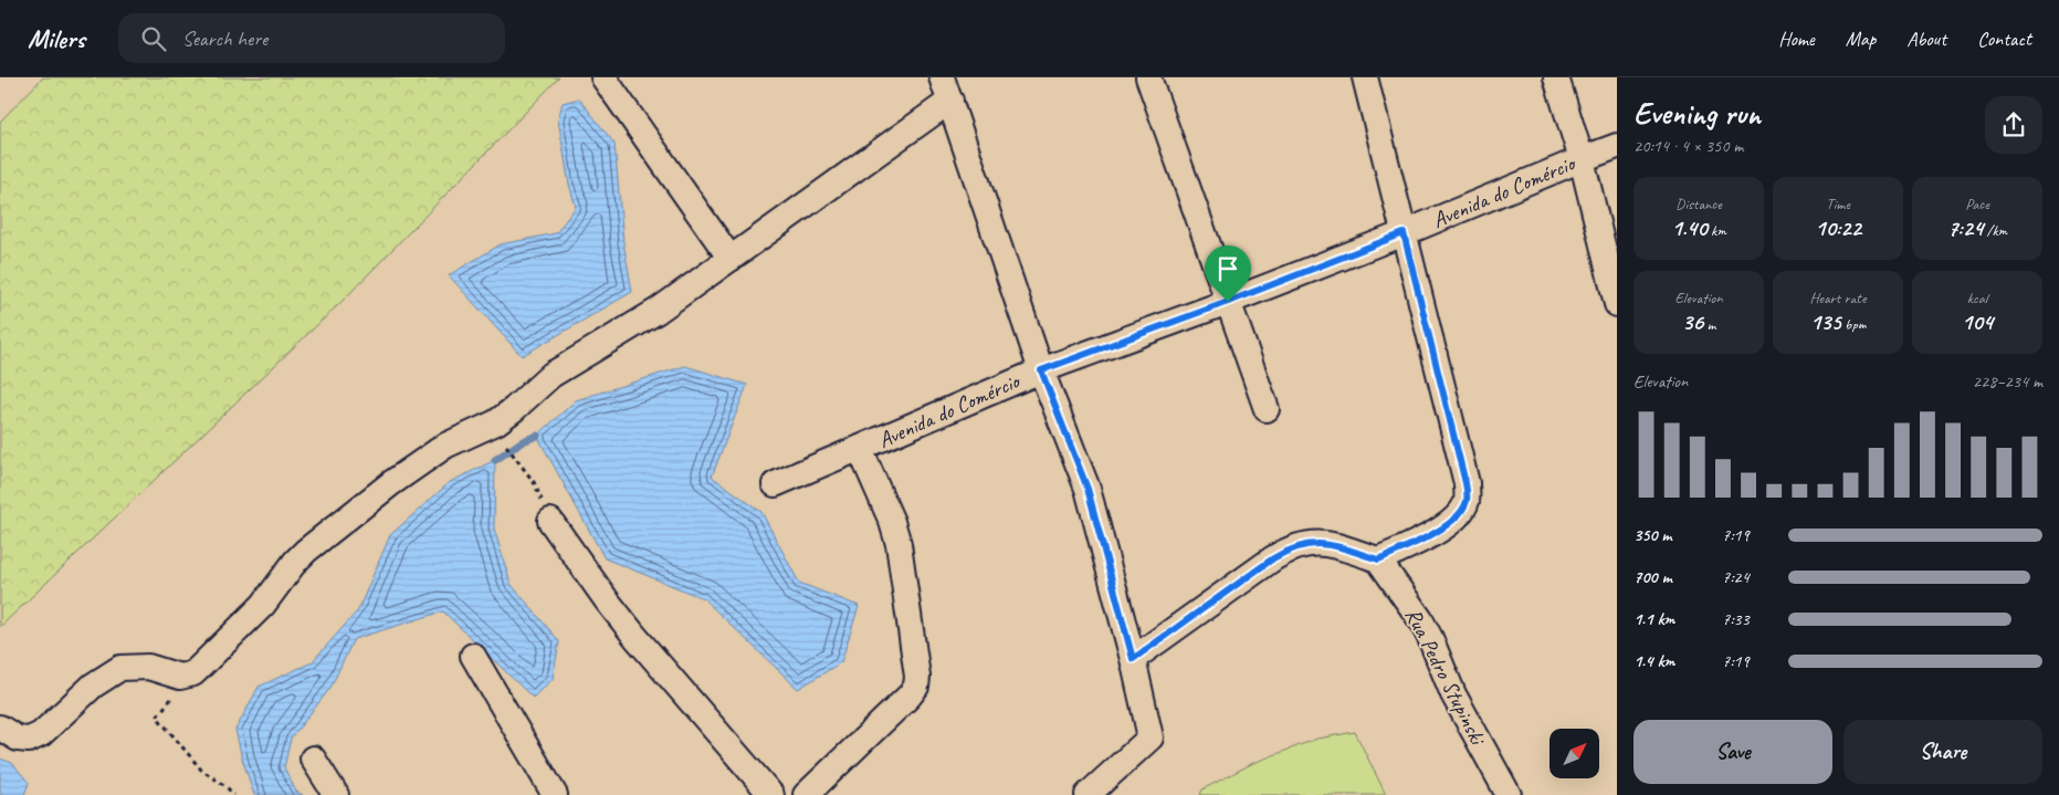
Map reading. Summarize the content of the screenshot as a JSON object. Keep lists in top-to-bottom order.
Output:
{
  "streets": {
    "street": ["Avenida do Comércio", "Rua Pedro Stupinski"]
  },
  "north": "top right",
  "page": {
    "header": "Milers",
    "search": "Search here",
    "nav": [
      "Home",
      "Map",
      "About",
      "Contact"
    ],
    "heading": ["Evening run", "20:14 · 4 × 350 m"],
    "stats": [
      ["Distance", "1.40 km"],
      ["Time", "10:22"],
      ["Pace", "7:24 /km"],
      ["Elevation", "36 m"],
      ["Heart rate", "135 bpm"],
      ["kcal", "104"]
    ],
    "chart": ["Elevation", "228–234 m"],
    "list": [
      {
        "name": "350 m",
        "note": "7:19"
      },
      {
        "name": "700 m",
        "note": "7:24"
      },
      {
        "name": "1.1 km",
        "note": "7:33"
      },
      {
        "name": "1.4 km",
        "note": "7:19"
      }
    ],
    "buttons": ["Save", "Share"]
  }
}
